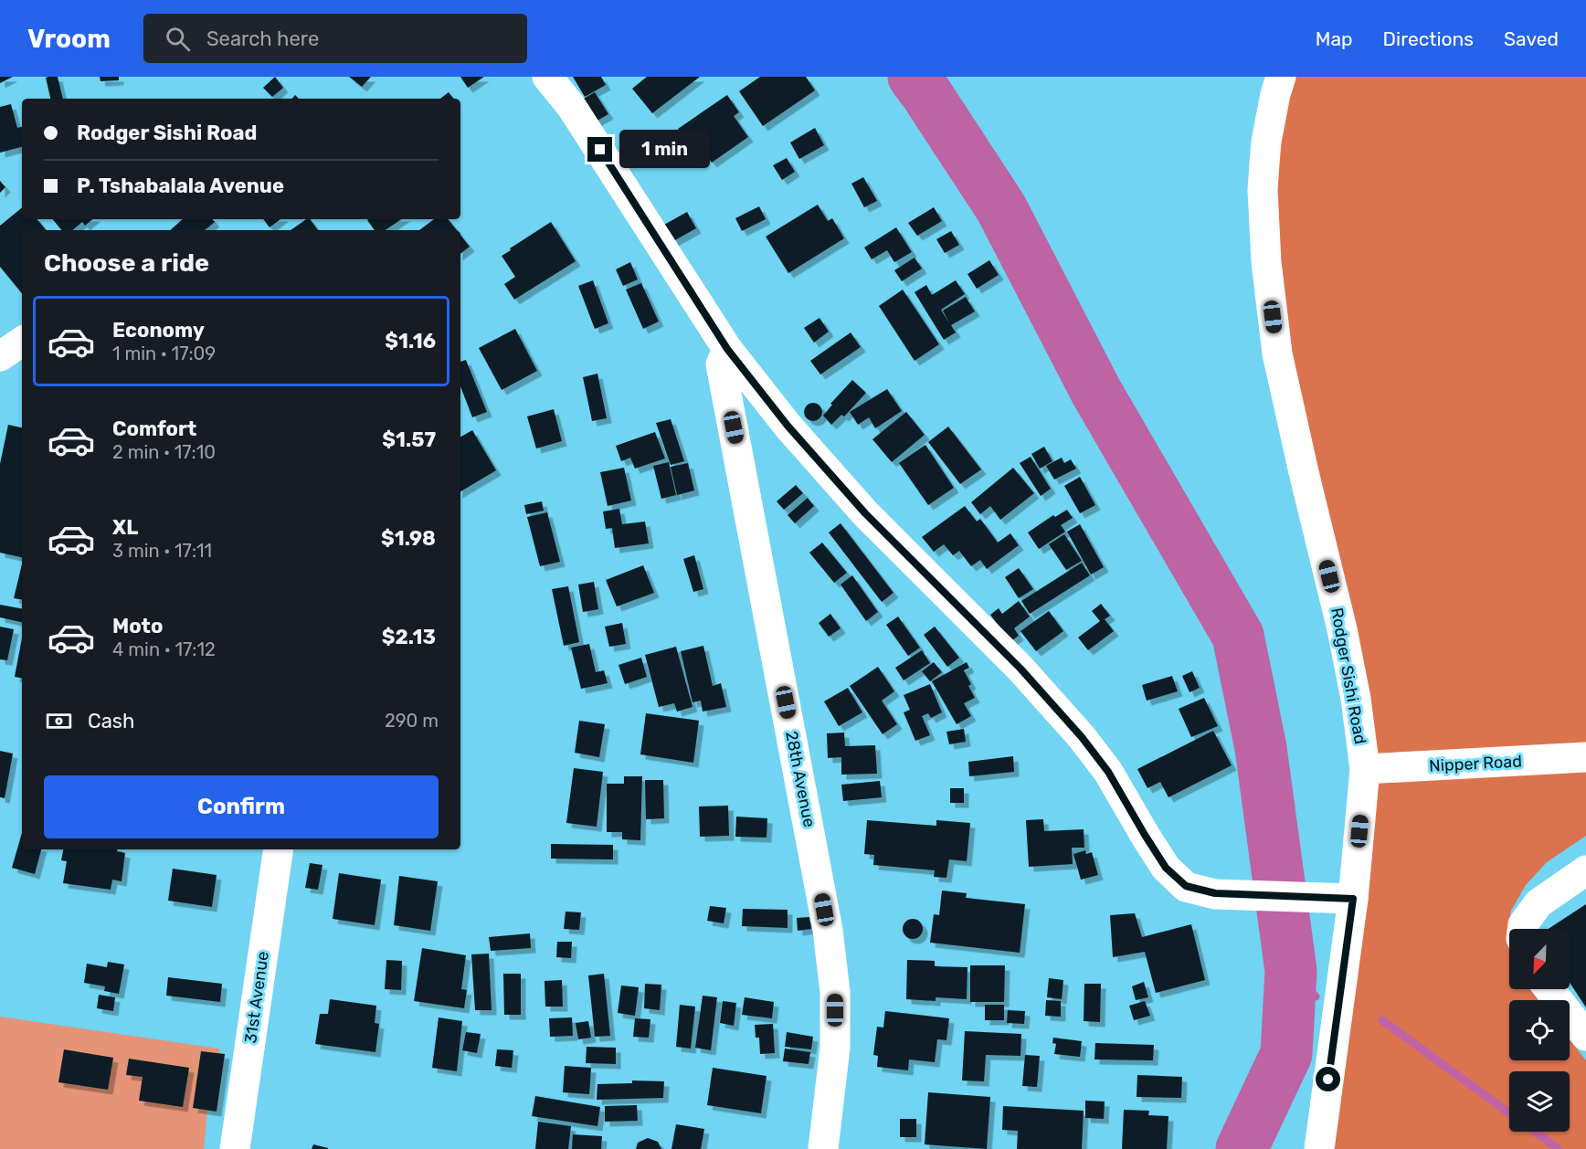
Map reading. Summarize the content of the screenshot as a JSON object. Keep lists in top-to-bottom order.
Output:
{
  "streets": {
    "street": [
      "Rodger Sishi Road",
      "Nipper Road",
      "28th Avenue",
      "31st Avenue"
    ]
  },
  "crossings": [
    ["Rodger Sishi Road", "Nipper Road"]
  ],
  "north": "bottom left",
  "page": {
    "header": "Vroom",
    "search": "Search here",
    "nav": ["Map", "Directions", "Saved"],
    "banner": ["Rodger Sishi Road", "P. Tshabalala Avenue"],
    "bubble": "1 min",
    "heading": "Choose a ride",
    "list": [
      {
        "name": "Economy",
        "note": "1 min · 17:09",
        "value": "$1.16"
      },
      {
        "name": "Comfort",
        "note": "2 min · 17:10",
        "value": "$1.57"
      },
      {
        "name": "XL",
        "note": "3 min · 17:11",
        "value": "$1.98"
      },
      {
        "name": "Moto",
        "note": "4 min · 17:12",
        "value": "$2.13"
      }
    ],
    "pay": ["Cash", "290 m"],
    "buttons": "Confirm"
  }
}
